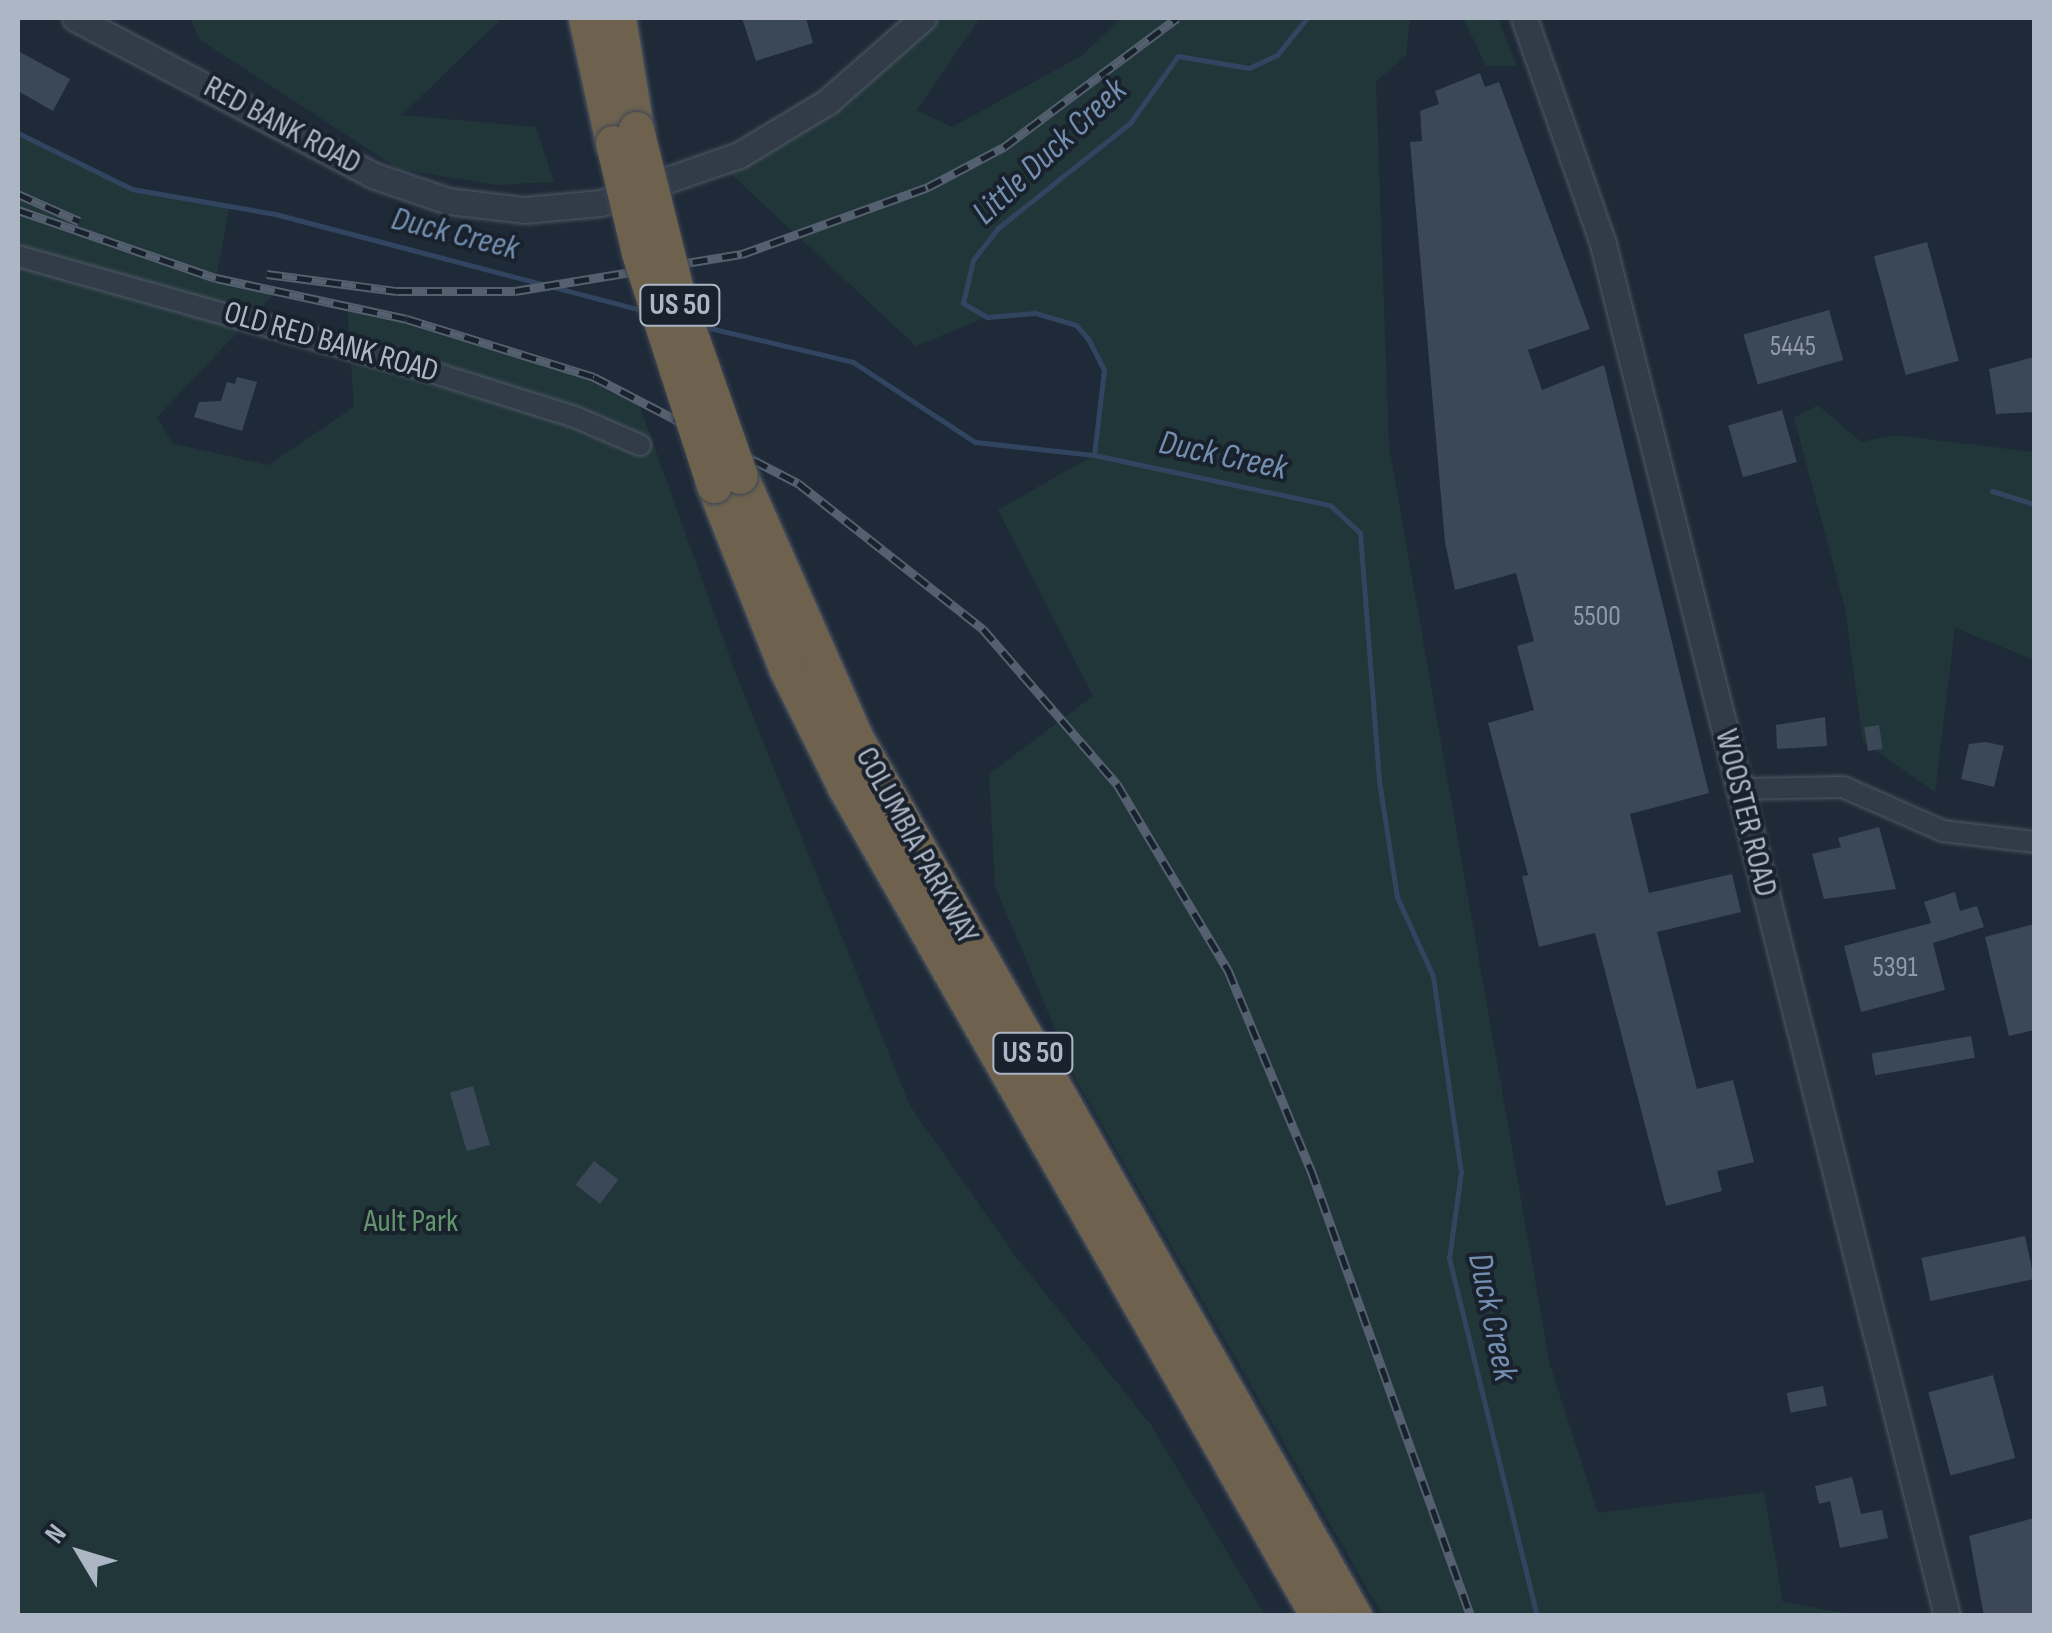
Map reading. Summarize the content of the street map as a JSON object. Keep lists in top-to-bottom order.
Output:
{
  "streets": {
    "highway": ["US 50", "COLUMBIA PARKWAY"],
    "street": ["RED BANK ROAD", "OLD RED BANK ROAD", "WOOSTER ROAD"]
  },
  "water": ["Little Duck Creek", "Duck Creek"],
  "parks": ["Ault Park"],
  "house_numbers": ["5445", "5500", "5391"],
  "north": "top left"
}
